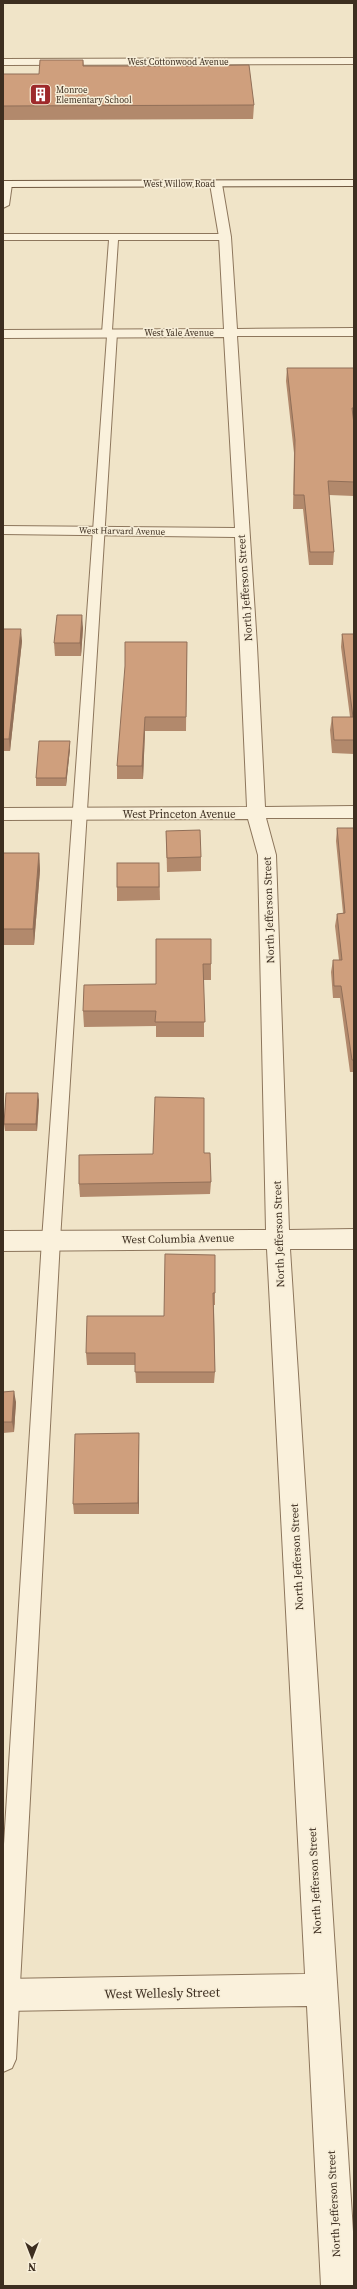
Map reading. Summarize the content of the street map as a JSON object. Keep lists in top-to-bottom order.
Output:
{
  "streets": {
    "street": [
      "West Cottonwood Avenue",
      "West Willow Road",
      "West Yale Avenue",
      "West Harvard Avenue",
      "North Jefferson Street",
      "West Princeton Avenue",
      "West Columbia Avenue",
      "West Wellesly Street"
    ]
  },
  "crossings": [
    ["West Willow Road", "North Jefferson Street"],
    ["West Yale Avenue", "North Jefferson Street"],
    ["West Harvard Avenue", "North Jefferson Street"],
    ["North Jefferson Street", "West Princeton Avenue"],
    ["North Jefferson Street", "West Columbia Avenue"],
    ["North Jefferson Street", "West Wellesly Street"]
  ],
  "places": {
    "building": ["Monroe Elementary School"]
  },
  "north": "bottom"
}
